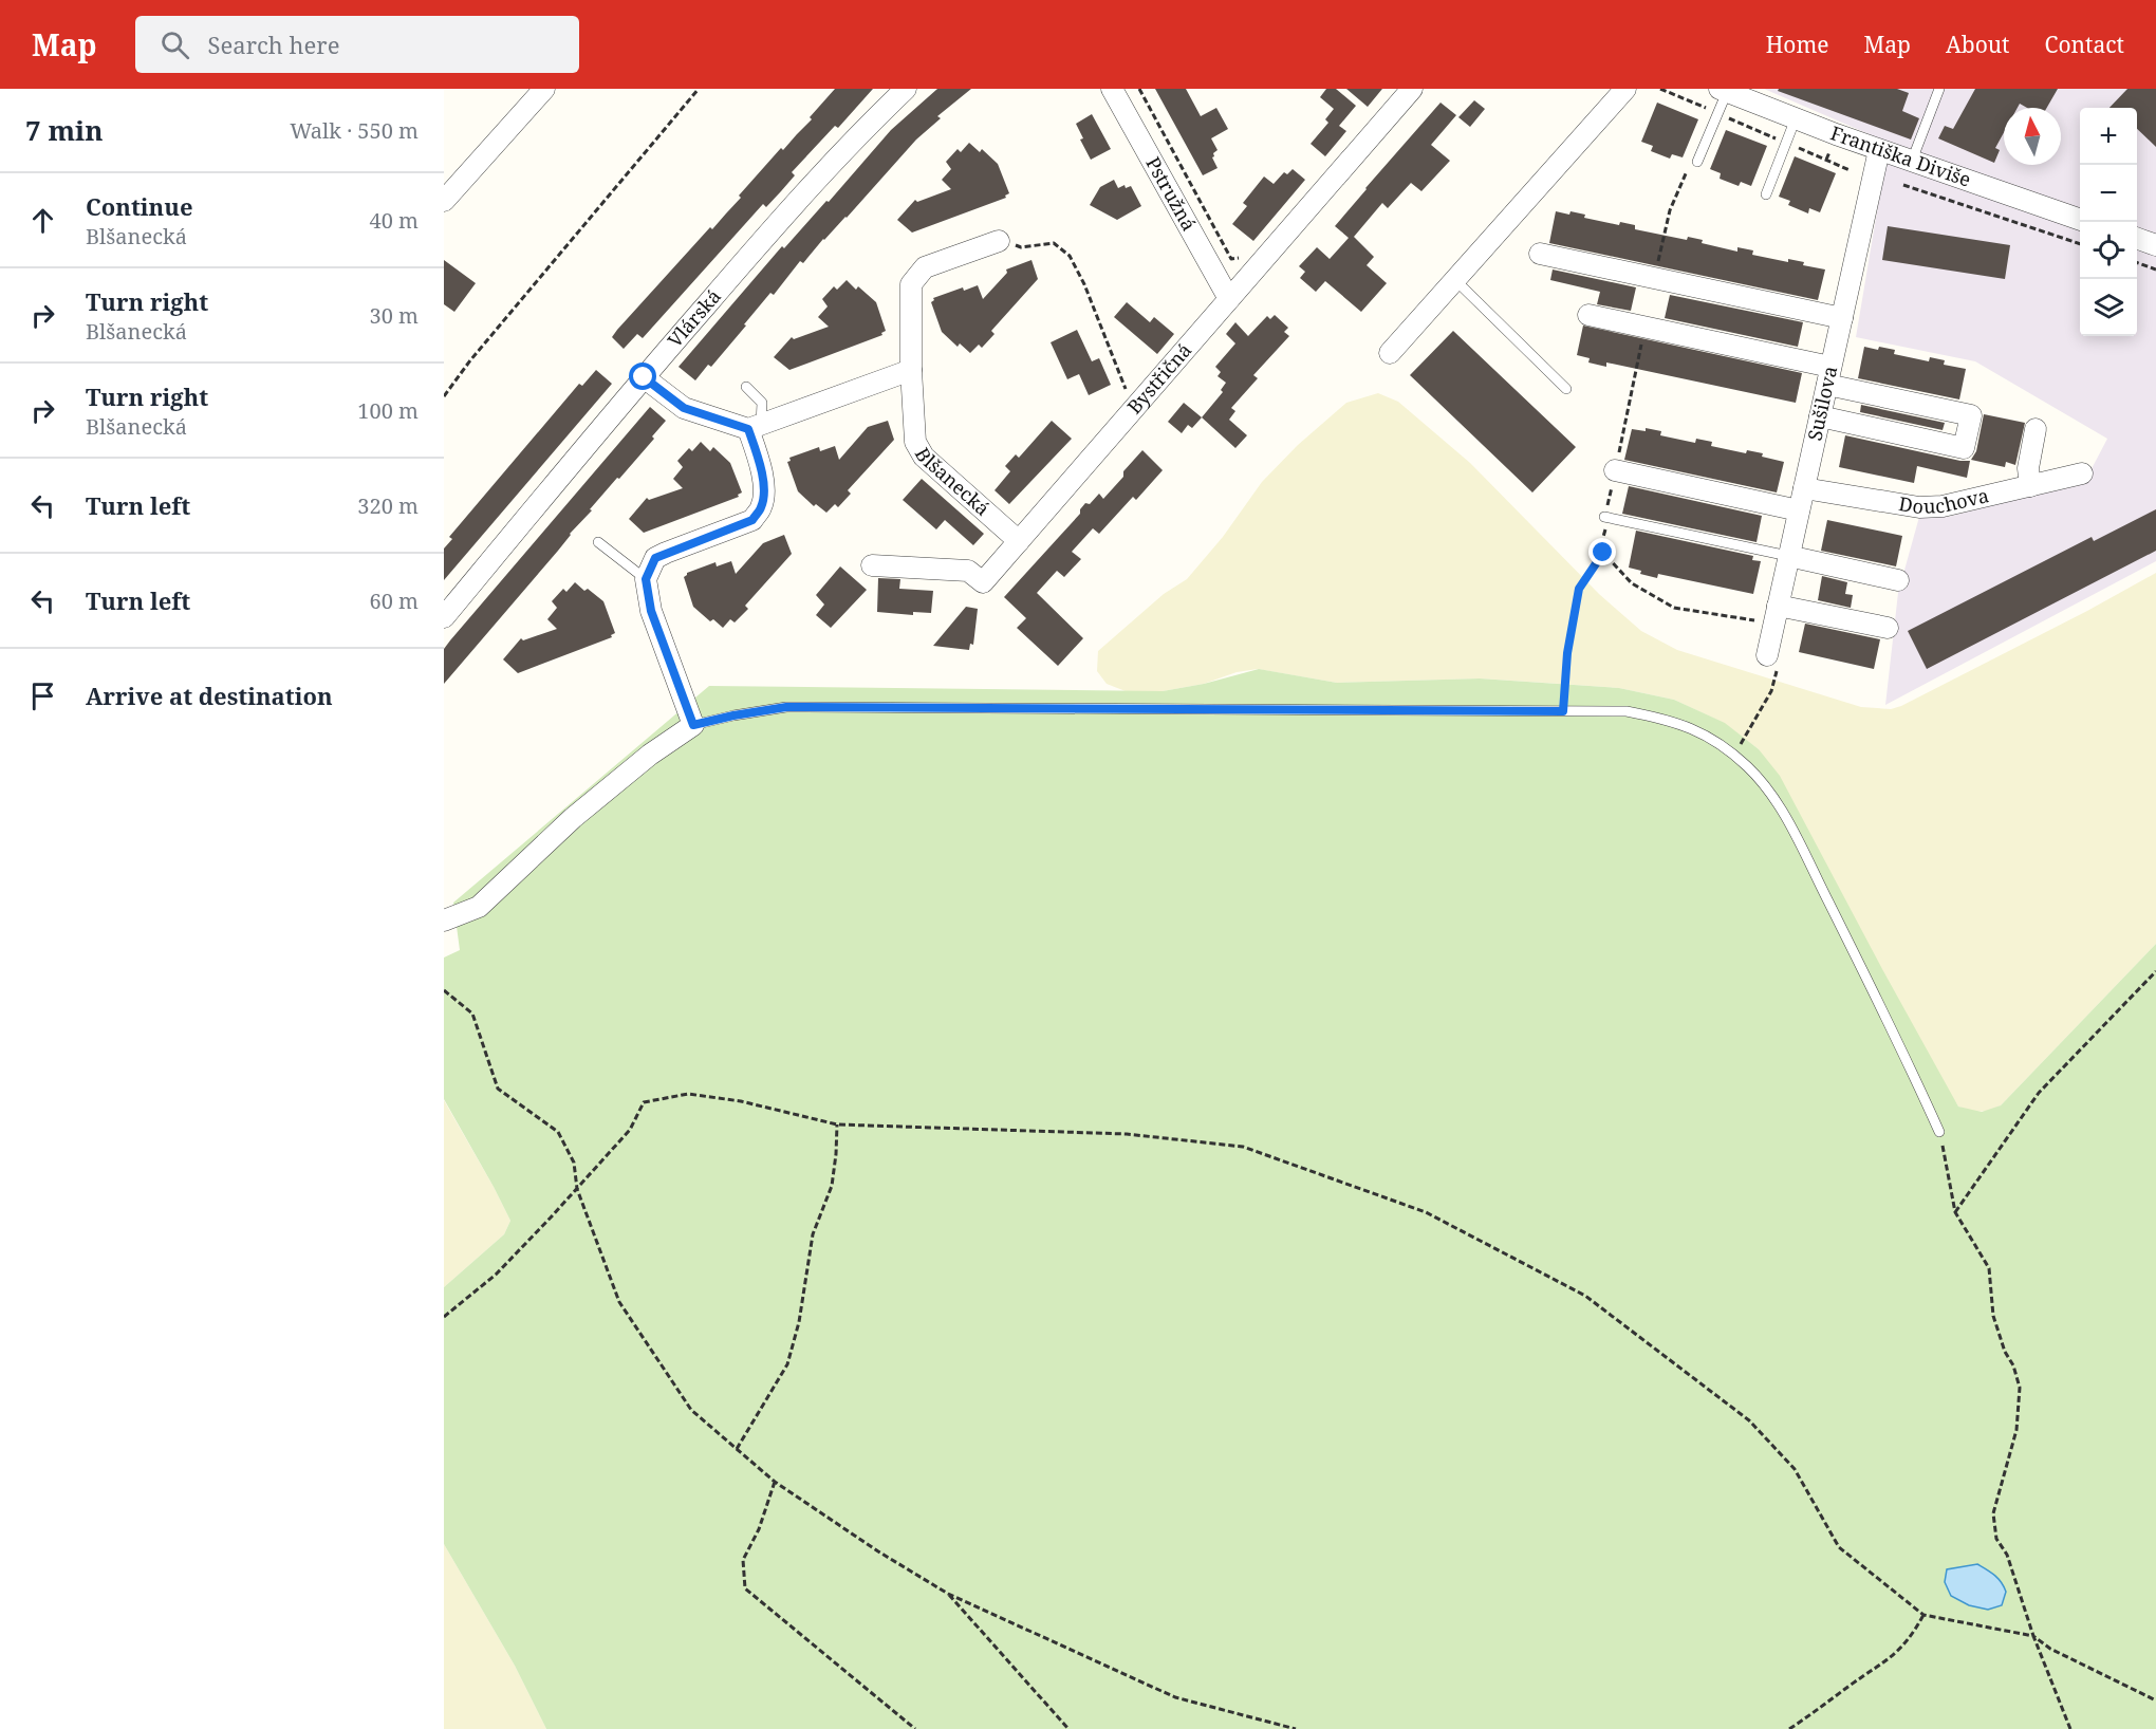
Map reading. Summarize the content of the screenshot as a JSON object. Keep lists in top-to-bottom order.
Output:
{
  "streets": {
    "street": [
      "Františka Diviše",
      "Pstružná",
      "Vlárská",
      "Bystřičná",
      "Sušilova",
      "Blšanecká",
      "Douchova"
    ]
  },
  "crossings": [
    ["Františka Diviše", "Sušilova"],
    ["Pstružná", "Bystřičná"],
    ["Bystřičná", "Blšanecká"],
    ["Sušilova", "Douchova"]
  ],
  "north": "top",
  "page": {
    "header": "Map",
    "search": "Search here",
    "nav": [
      "Home",
      "Map",
      "About",
      "Contact"
    ],
    "heading": ["7 min", "Walk · 550 m"],
    "map_buttons": ["+", "−"],
    "list": [
      ["Continue", "Blšanecká", "40 m"],
      ["Turn right", "Blšanecká", "30 m"],
      ["Turn right", "Blšanecká", "100 m"],
      ["Turn left", "320 m"],
      ["Turn left", "60 m"],
      "Arrive at destination"
    ]
  }
}
